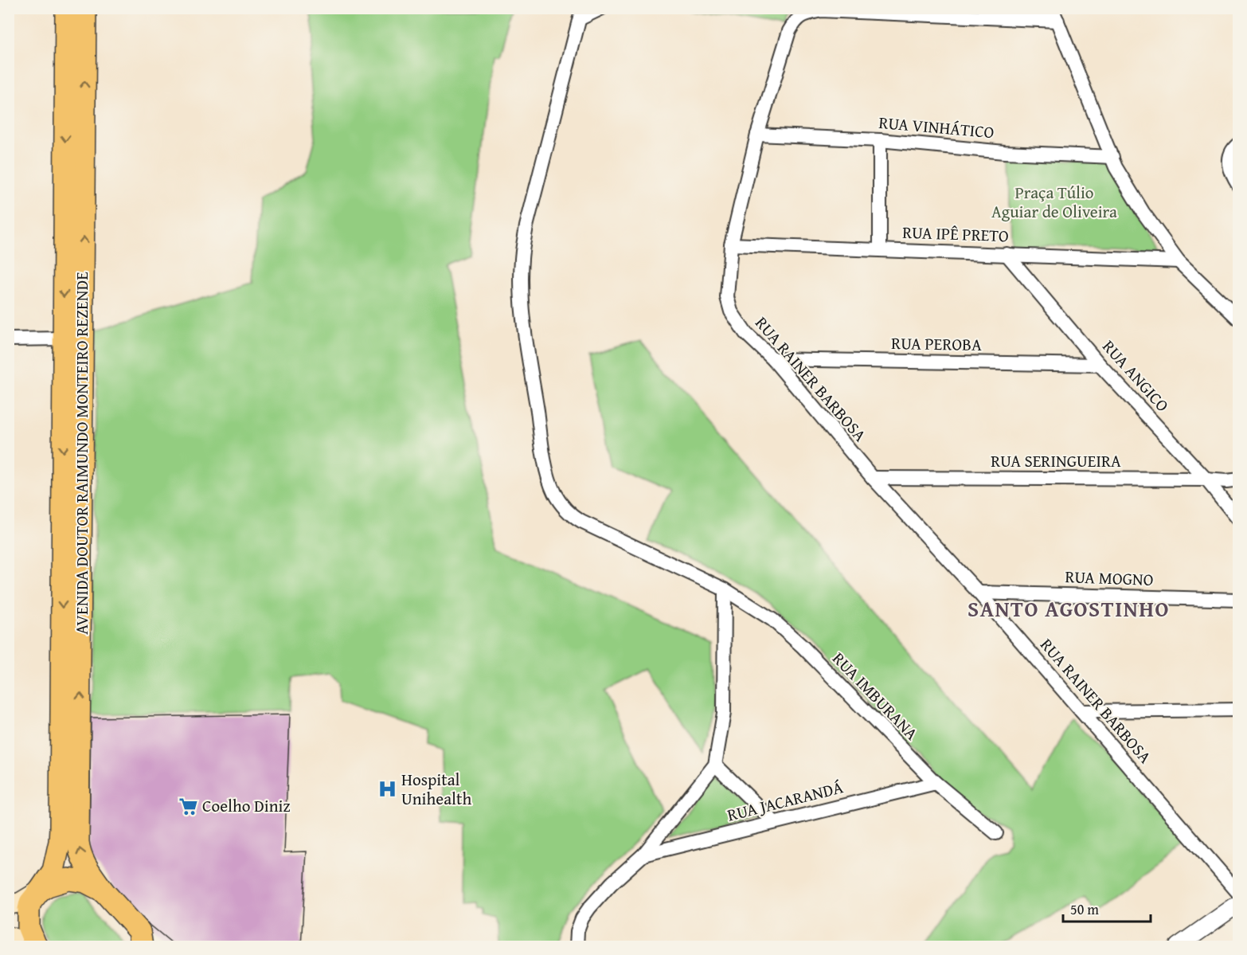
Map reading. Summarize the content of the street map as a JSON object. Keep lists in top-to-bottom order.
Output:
{
  "streets": {
    "main road": ["AVENIDA DOUTOR RAIMUNDO MONTEIRO REZENDE"],
    "street": [
      "RUA VINHÁTICO",
      "RUA IPÊ PRETO",
      "RUA PEROBA",
      "RUA ANGICO",
      "RUA RAINER BARBOSA",
      "RUA SERINGUEIRA",
      "RUA MOGNO",
      "RUA IMBURANA",
      "RUA JACARANDÁ"
    ]
  },
  "crossings": [
    ["RUA VINHÁTICO", "RUA RAINER BARBOSA"],
    ["RUA IPÊ PRETO", "RUA ANGICO"],
    ["RUA IPÊ PRETO", "RUA RAINER BARBOSA"],
    ["RUA PEROBA", "RUA ANGICO"],
    ["RUA PEROBA", "RUA RAINER BARBOSA"],
    ["RUA ANGICO", "RUA SERINGUEIRA"],
    ["RUA RAINER BARBOSA", "RUA SERINGUEIRA"],
    ["RUA RAINER BARBOSA", "RUA MOGNO"],
    ["RUA IMBURANA", "RUA JACARANDÁ"]
  ],
  "districts": ["SANTO AGOSTINHO"],
  "parks": ["Praça Túlio Aguiar de Oliveira"],
  "places": {
    "hospital": ["Hospital Unihealth"],
    "supermarket": ["Coelho Diniz"]
  },
  "scale_bar": "50 m"
}
